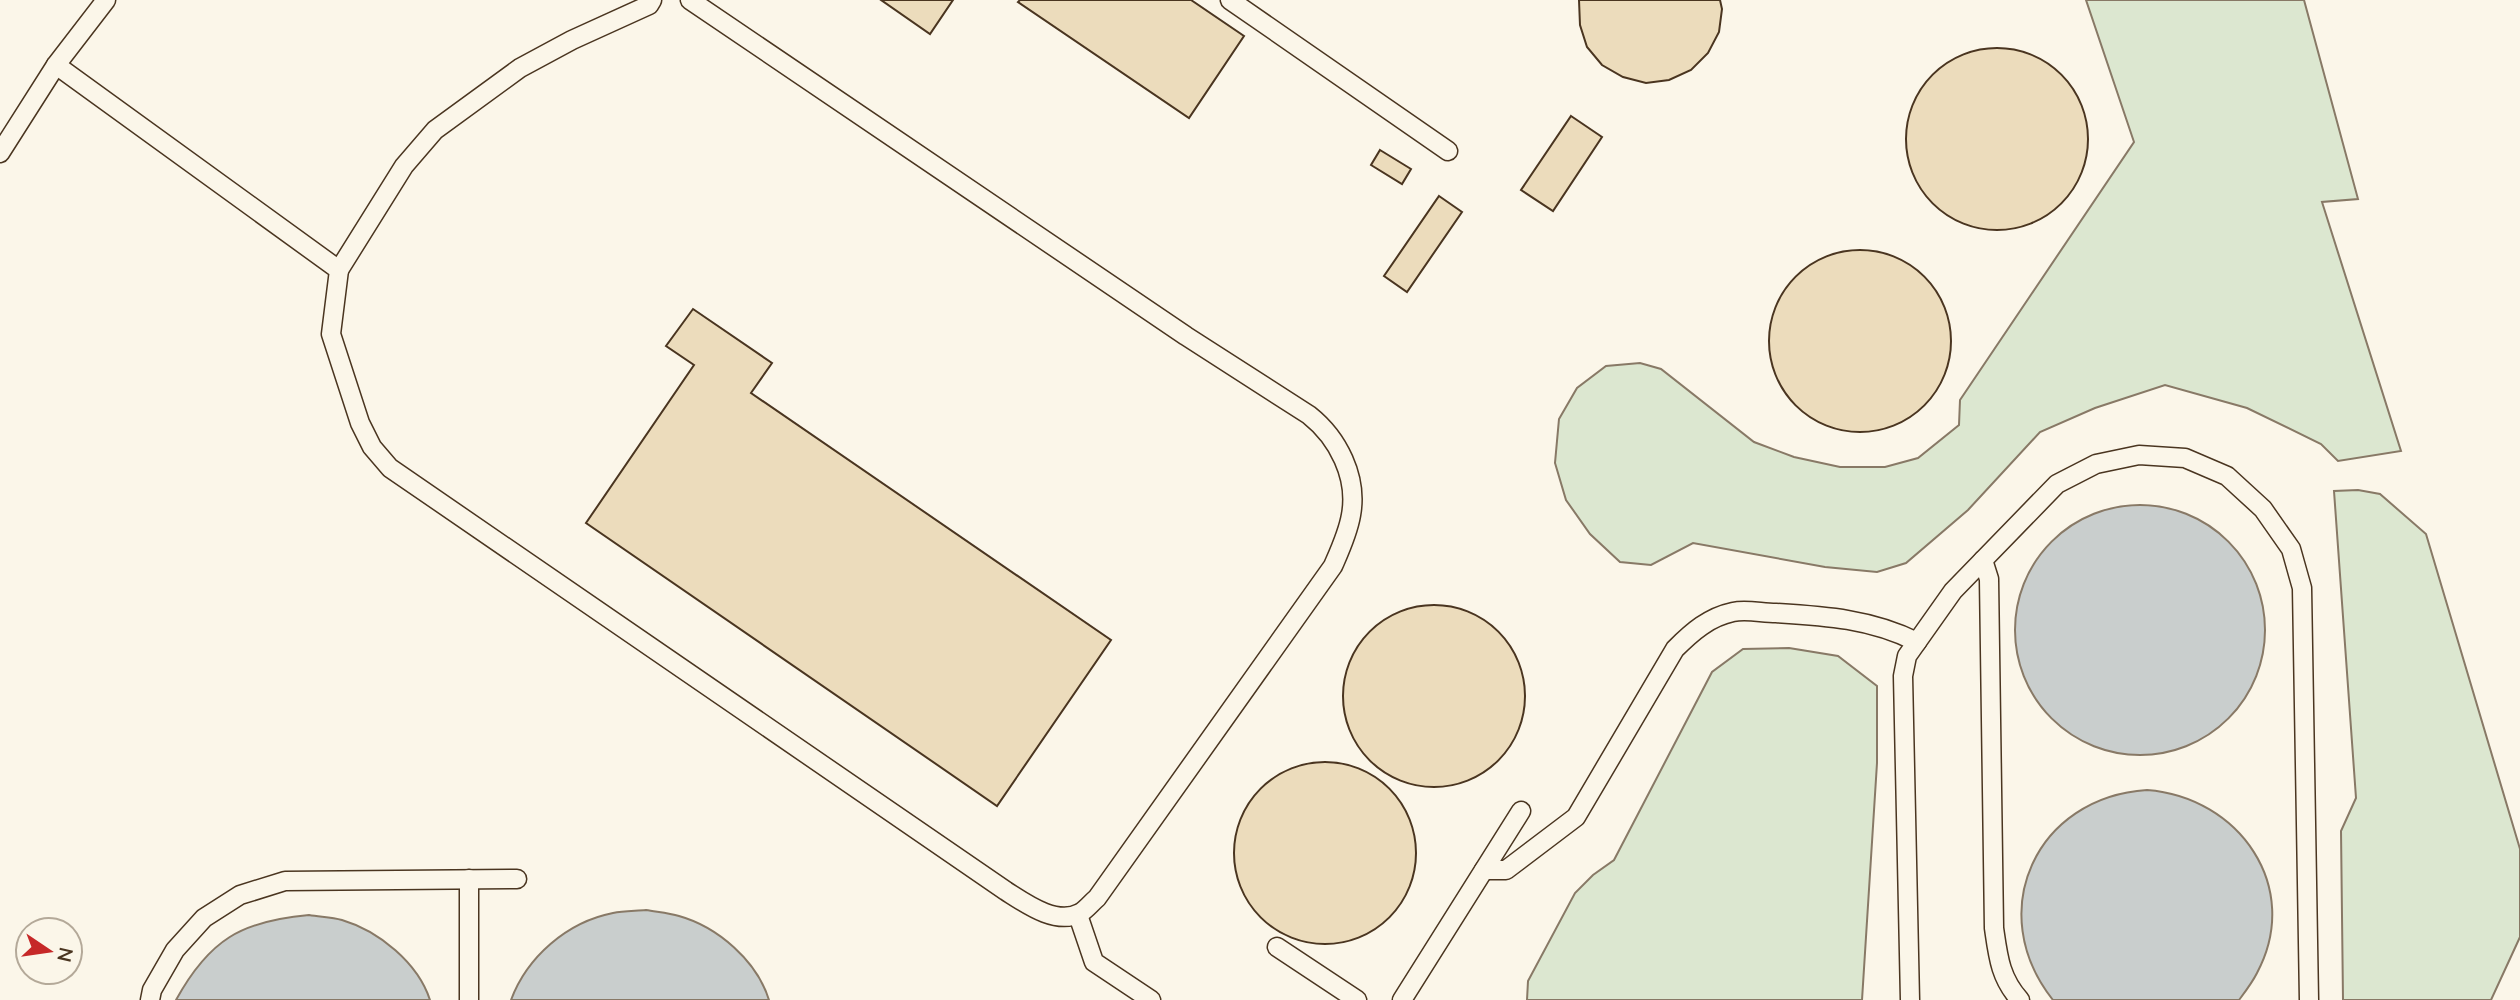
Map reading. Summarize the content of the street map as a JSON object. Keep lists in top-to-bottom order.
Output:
{
  "north": "right"
}
